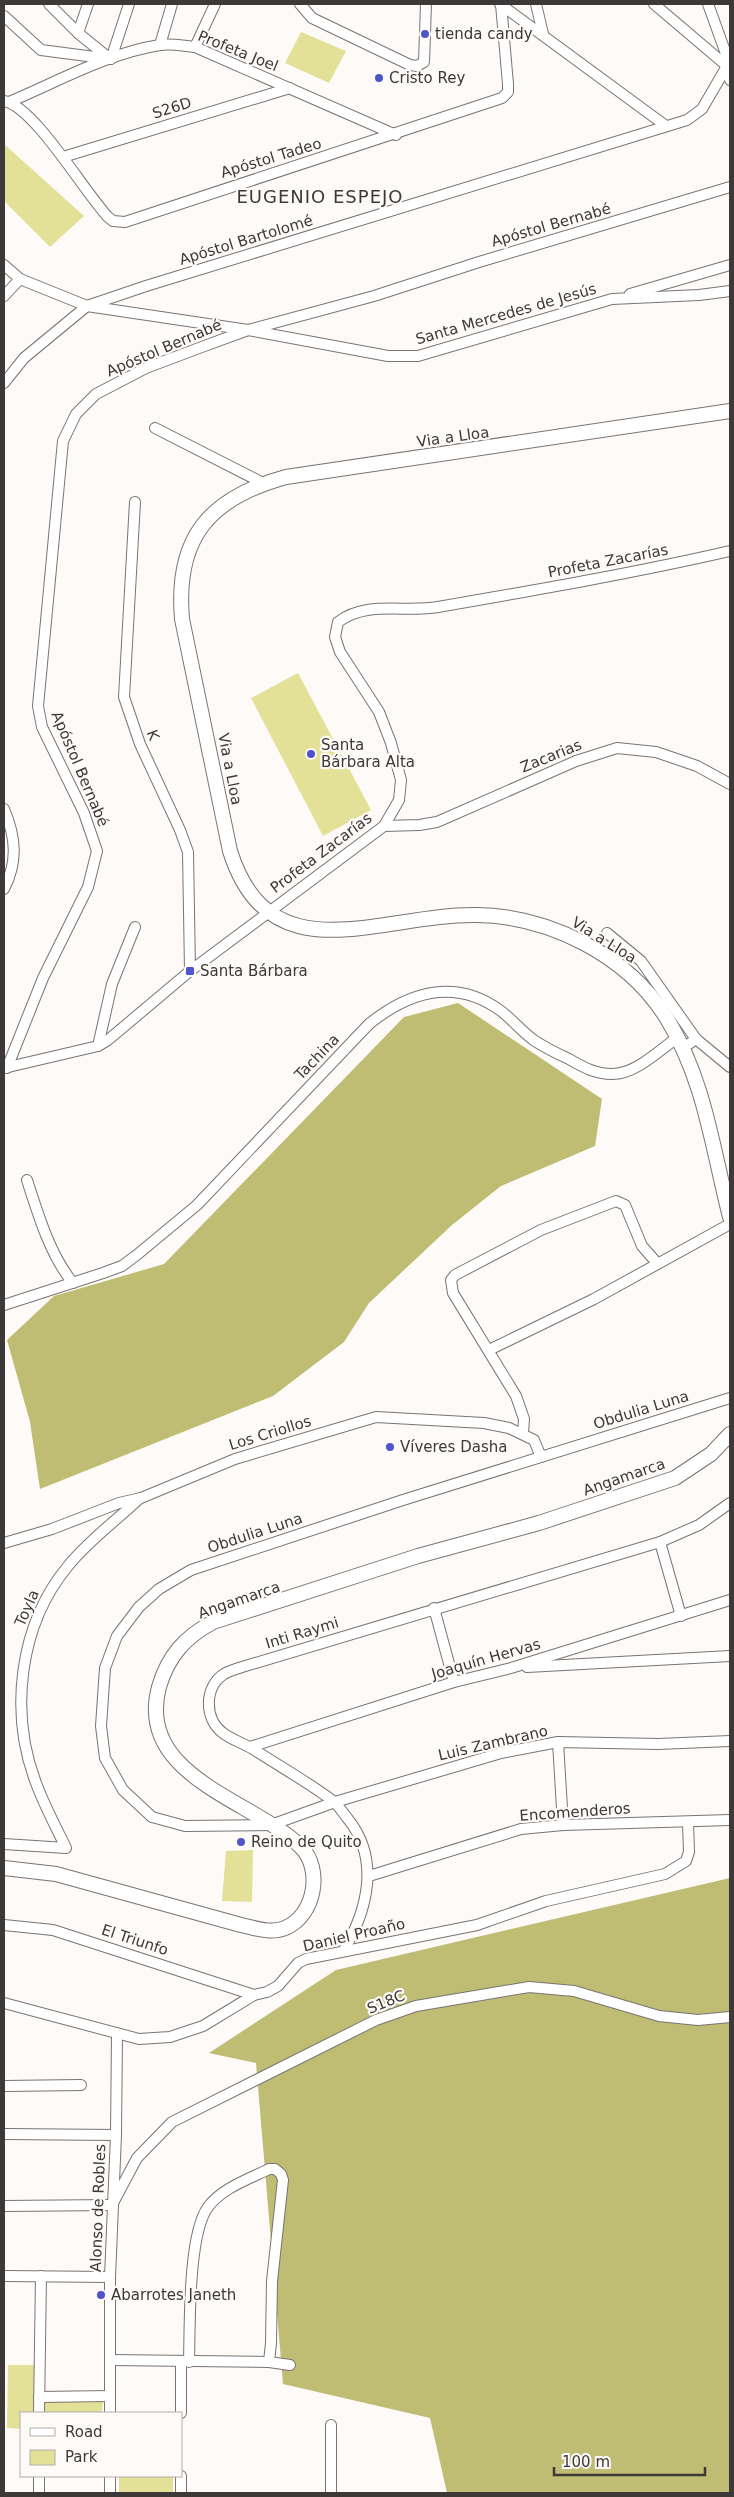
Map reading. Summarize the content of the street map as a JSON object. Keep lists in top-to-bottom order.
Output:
{
  "streets": {
    "street": [
      "Profeta Joel",
      "S26D",
      "Apóstol Tadeo",
      "Apóstol Bernabé",
      "Apóstol Bartolomé",
      "Santa Mercedes de Jesús",
      "Via a Lloa",
      "Profeta Zacarías",
      "K",
      "Zacarias",
      "Tachina",
      "Obdulia Luna",
      "Los Criollos",
      "Angamarca",
      "Toyla",
      "Inti Raymi",
      "Joaquín Hervas",
      "Luis Zambrano",
      "Encomenderos",
      "Daniel Proaño",
      "El Triunfo",
      "S18C",
      "Alonso de Robles"
    ]
  },
  "crossings": [
    ["Profeta Joel", "S26D"],
    ["Profeta Joel", "Apóstol Tadeo"],
    ["S26D", "Apóstol Tadeo"],
    ["Apóstol Bernabé", "Santa Mercedes de Jesús"],
    ["Apóstol Bernabé", "Profeta Zacarías"],
    ["Apóstol Bartolomé", "Santa Mercedes de Jesús"],
    ["Via a Lloa", "Profeta Zacarías"],
    ["Via a Lloa", "Tachina"],
    ["Profeta Zacarías", "K"],
    ["Profeta Zacarías", "Zacarias"],
    ["Obdulia Luna", "Angamarca"],
    ["Obdulia Luna", "Luis Zambrano"],
    ["Los Criollos", "Toyla"],
    ["Angamarca", "Luis Zambrano"],
    ["Inti Raymi", "Joaquín Hervas"],
    ["Inti Raymi", "Luis Zambrano"],
    ["Inti Raymi", "Encomenderos"],
    ["Inti Raymi", "Daniel Proaño"],
    ["Encomenderos", "Daniel Proaño"],
    ["Daniel Proaño", "El Triunfo"],
    ["Daniel Proaño", "Alonso de Robles"],
    ["S18C", "Alonso de Robles"]
  ],
  "districts": ["EUGENIO ESPEJO"],
  "places": {
    "other": [
      "tienda candy",
      "Cristo Rey",
      "Santa Bárbara Alta",
      "Víveres Dasha",
      "Reino de Quito",
      "Abarrotes Janeth"
    ],
    "transit": ["Santa Bárbara"]
  },
  "legend": ["Road", "Park"],
  "scale_bar": "100 m"
}
